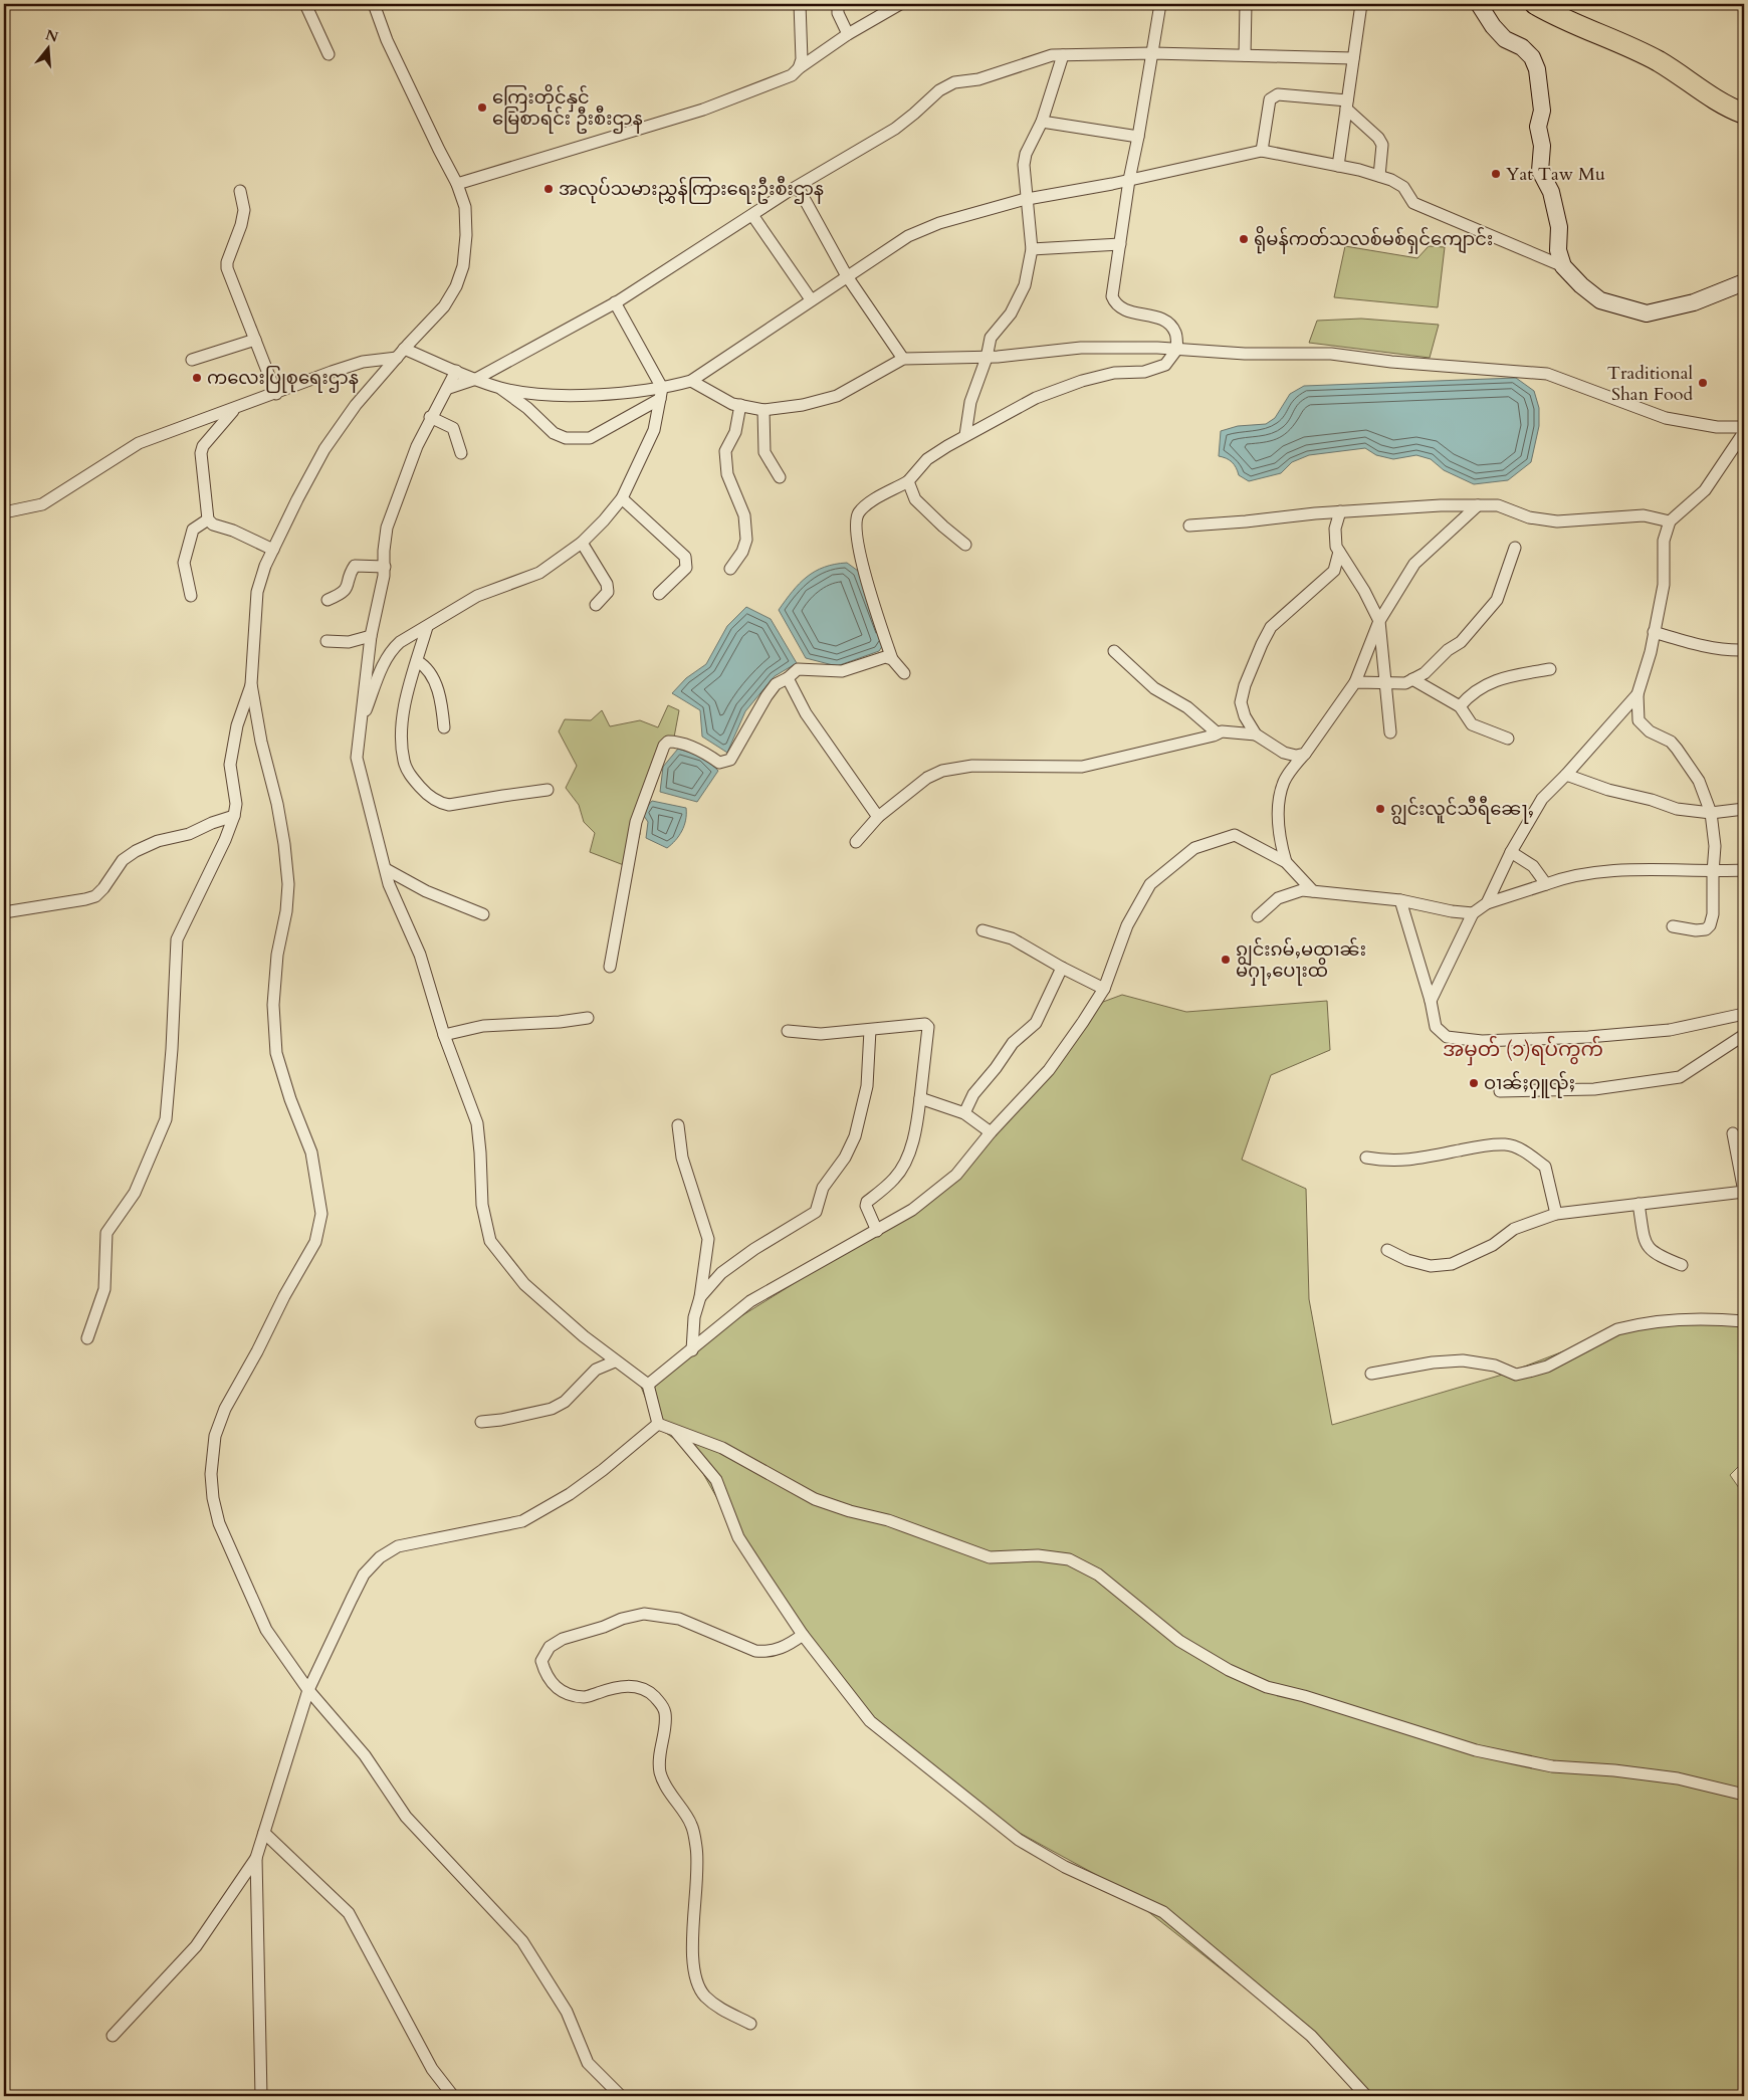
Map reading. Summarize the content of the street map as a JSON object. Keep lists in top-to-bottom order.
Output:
{
  "districts": ["အမှတ် (၁)ရပ်ကွက်"],
  "places": [
    "ကြေးတိုင်နှင့် မြေစာရင်း ဦးစီးဌာန",
    "Yat Taw Mu",
    "အလုပ်သမားညွှန်ကြားရေးဦးစီးဌာန",
    "ရိုမန်ကတ်သလစ်မစ်ရှင်ကျောင်း",
    "ကလေးပြုစုရေးဌာန",
    "Traditional Shan Food",
    "ၵျွင်းလူင်သီရီၼေႃႇ",
    "ၵျွင်းၵမ်ႇမထၢၼ်း မႁႃႇပေႃးထိ",
    "ဝၢၼ်ႈႁူၺ်ႈ"
  ],
  "north": "top"
}
